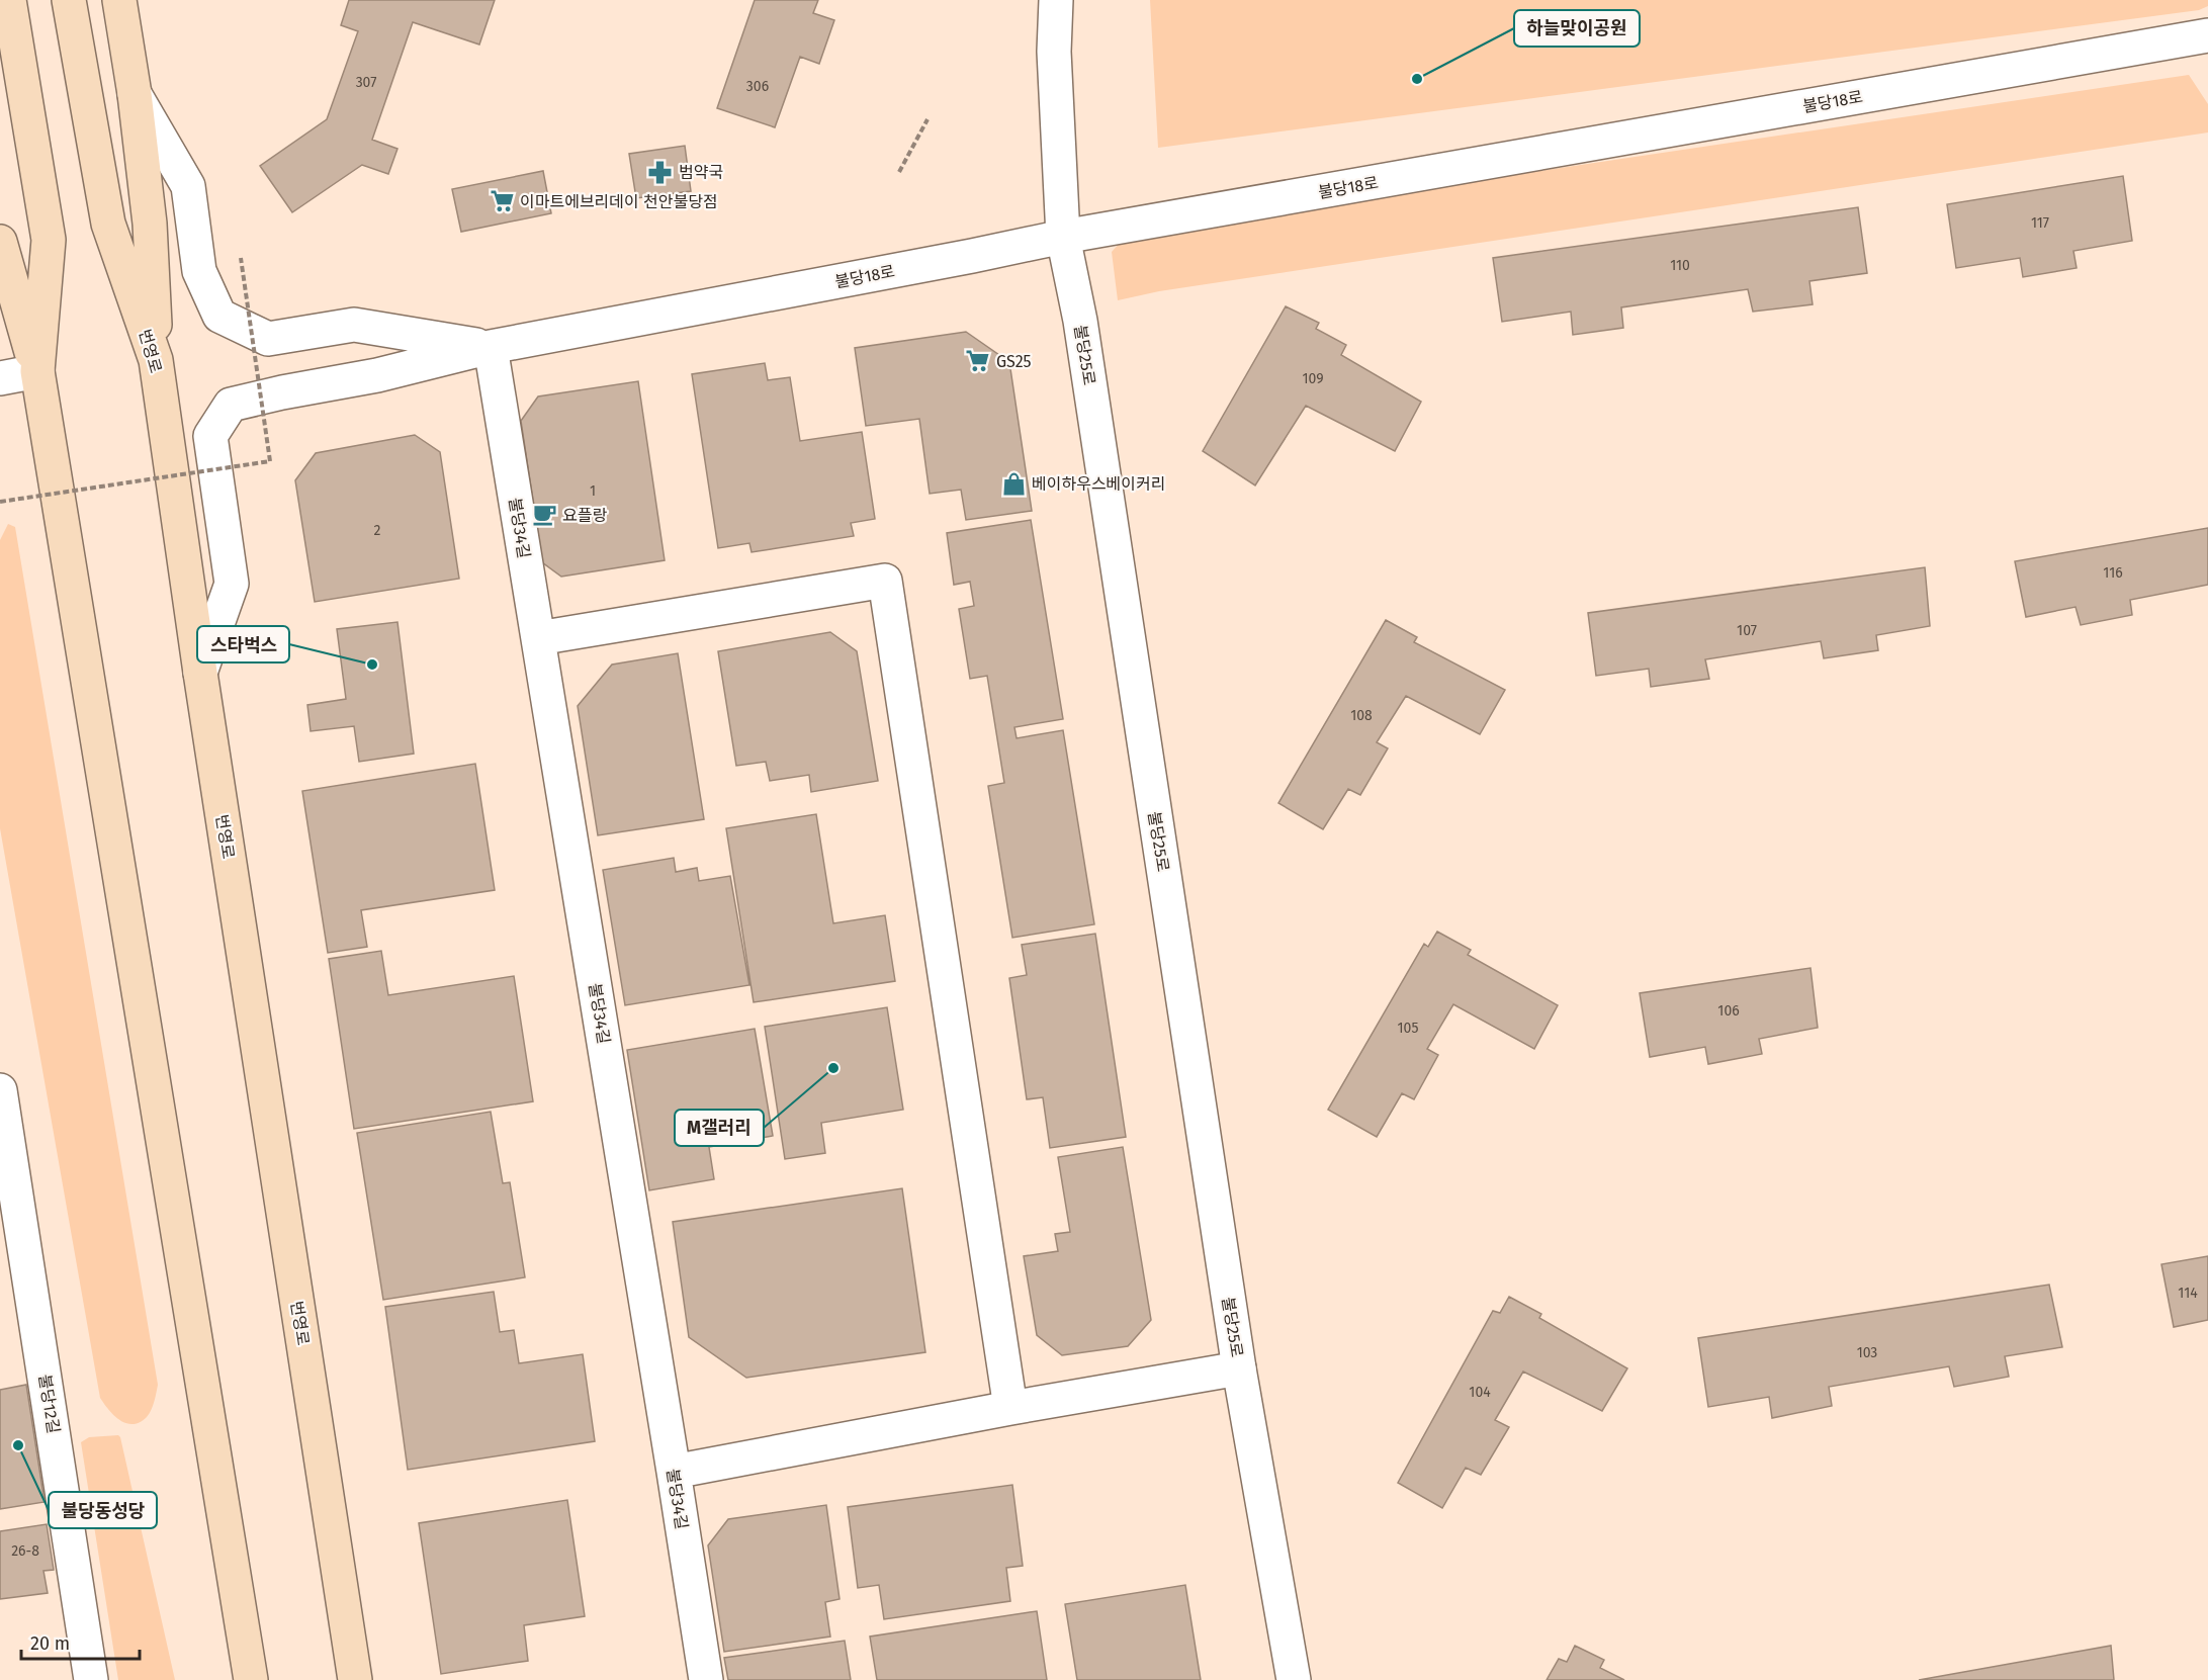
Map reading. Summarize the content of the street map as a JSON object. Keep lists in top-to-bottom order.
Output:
{
  "streets": {
    "main road": ["번영로"],
    "street": [
      "불당18로",
      "불당25로",
      "불당34길",
      "불당12길"
    ]
  },
  "crossings": [
    ["불당18로", "번영로"],
    ["불당18로", "불당25로"],
    ["불당18로", "불당34길"]
  ],
  "places": {
    "other": [
      "하늘맞이공원",
      "스타벅스",
      "M갤러리",
      "불당동성당"
    ],
    "pharmacy": ["범약국"],
    "supermarket": ["이마트에브리데이 천안불당점", "GS25"],
    "shop": ["베이하우스베이커리"],
    "cafe": ["요플랑"]
  },
  "house_numbers": [
    "307",
    "306",
    "117",
    "110",
    "109",
    "1",
    "2",
    "116",
    "107",
    "108",
    "106",
    "105",
    "114",
    "103",
    "104",
    "26-8"
  ],
  "scale_bar": "20 m"
}
